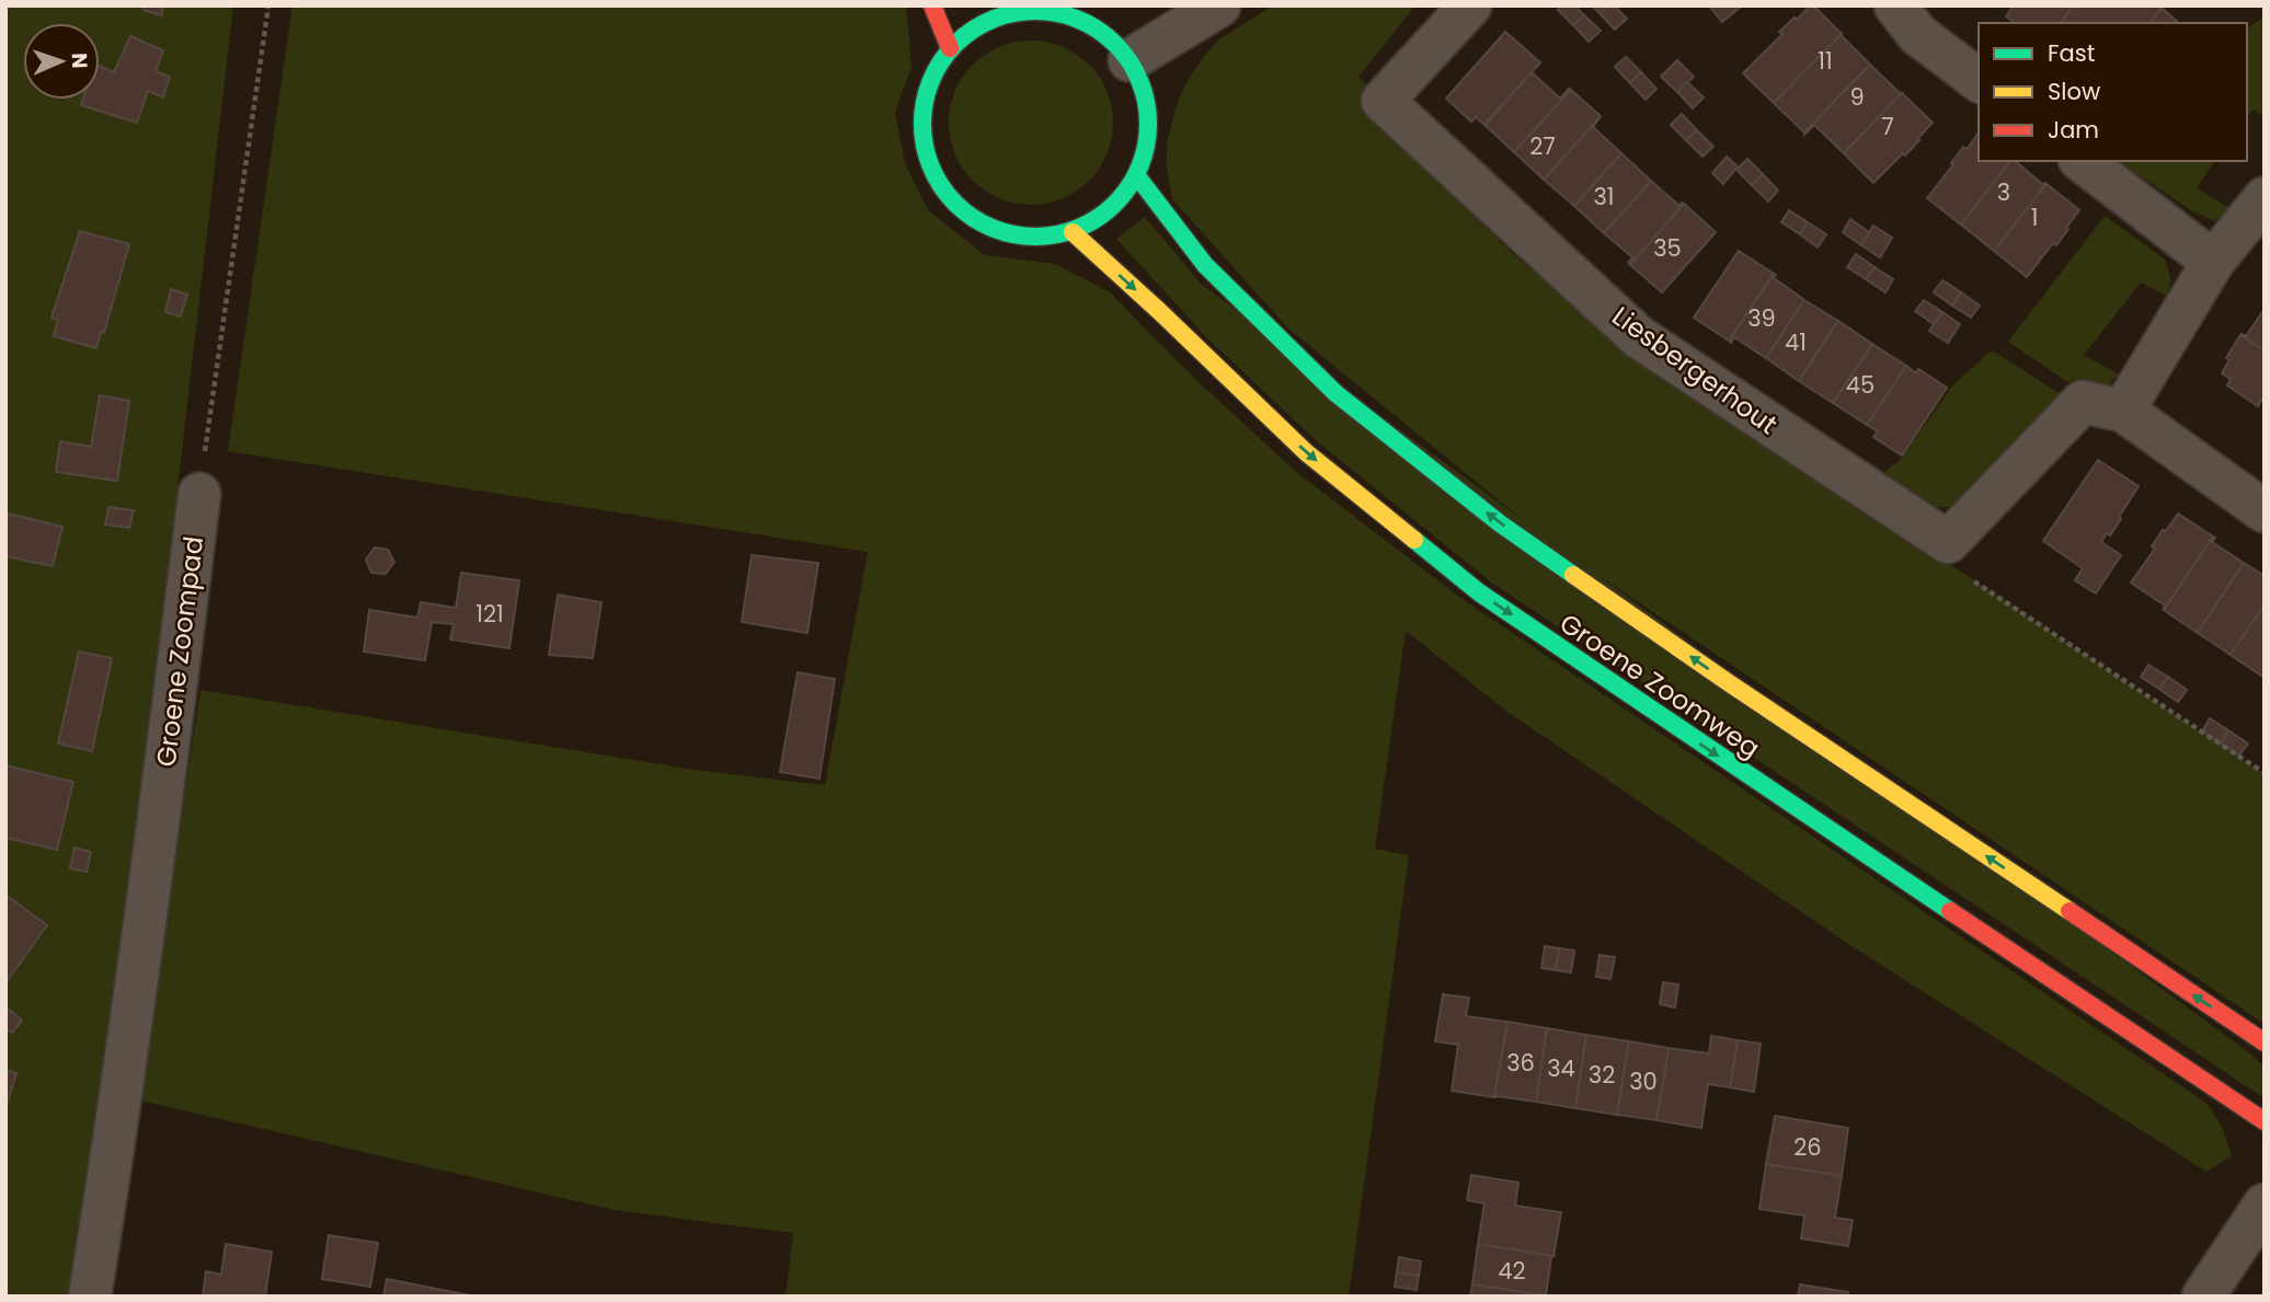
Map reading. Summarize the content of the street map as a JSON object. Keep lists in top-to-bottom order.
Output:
{
  "streets": {
    "main road": ["Groene Zoomweg"],
    "street": ["Liesbergerhout", "Groene Zoompad"]
  },
  "house_numbers": [
    "11",
    "9",
    "7",
    "27",
    "3",
    "31",
    "1",
    "35",
    "39",
    "41",
    "45",
    "121",
    "36",
    "34",
    "32",
    "30",
    "26",
    "42"
  ],
  "legend": ["Fast", "Slow", "Jam"],
  "north": "right"
}
